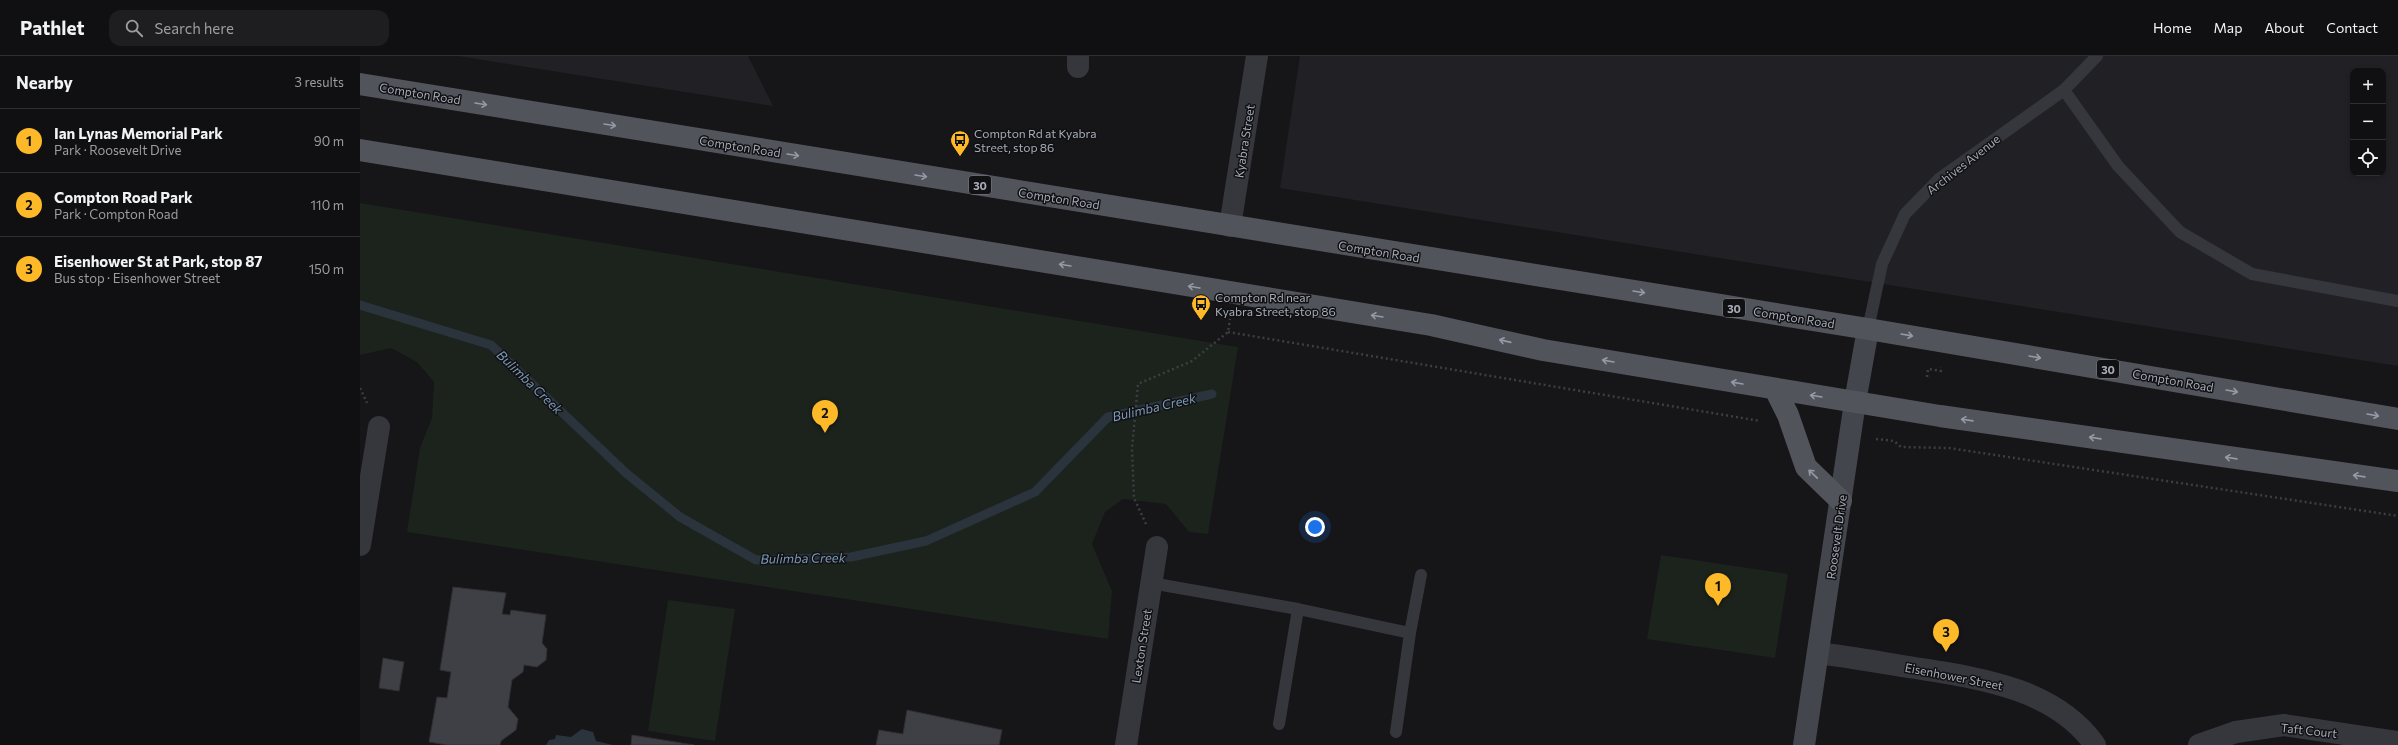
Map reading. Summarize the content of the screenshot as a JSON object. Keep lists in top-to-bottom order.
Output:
{
  "streets": {
    "main road": ["Compton Road", "30"],
    "street": [
      "Kyabra Street",
      "Roosevelt Drive",
      "Lexton Street",
      "Eisenhower Street",
      "Taft Court"
    ],
    "lane": ["Archives Avenue"]
  },
  "crossings": [
    ["Compton Road", "Kyabra Street"],
    ["Compton Road", "Archives Avenue"],
    ["Compton Road", "Roosevelt Drive"],
    ["Archives Avenue", "Roosevelt Drive"],
    ["Roosevelt Drive", "Eisenhower Street"]
  ],
  "water": ["Bulimba Creek"],
  "places": {
    "bus stop": ["Compton Rd at Kyabra Street, stop 86", "Compton Rd near Kyabra Street, stop 86"]
  },
  "page": {
    "header": "Pathlet",
    "search": "Search here",
    "nav": [
      "Home",
      "Map",
      "About",
      "Contact"
    ],
    "heading": ["Nearby", "3 results"],
    "map_buttons": ["+", "−"],
    "list": [
      {
        "mark": "1",
        "name": "Ian Lynas Memorial Park",
        "note": "Park · Roosevelt Drive",
        "value": "90 m"
      },
      {
        "mark": "2",
        "name": "Compton Road Park",
        "note": "Park · Compton Road",
        "value": "110 m"
      },
      {
        "mark": "3",
        "name": "Eisenhower St at Park, stop 87",
        "note": "Bus stop · Eisenhower Street",
        "value": "150 m"
      }
    ],
    "pins": ["2", "1", "3"]
  }
}
